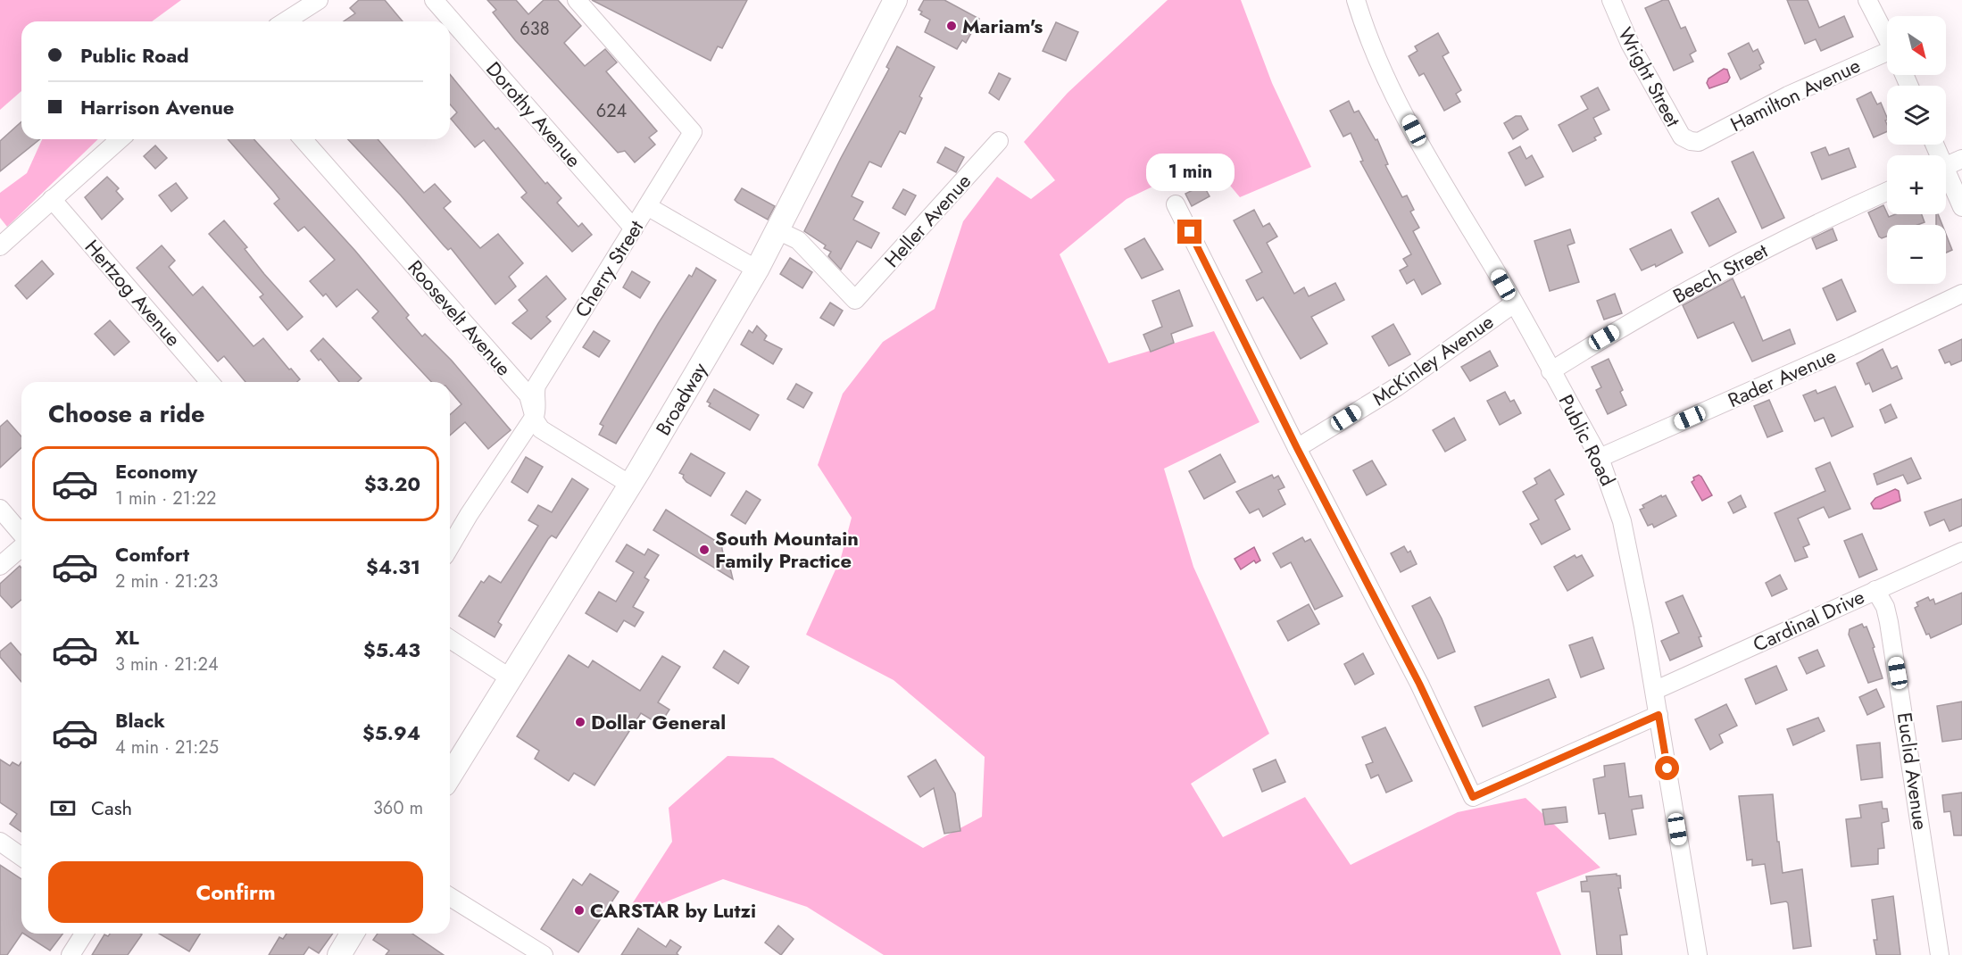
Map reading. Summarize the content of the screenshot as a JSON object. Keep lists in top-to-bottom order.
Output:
{
  "streets": {
    "main road": ["Broadway"],
    "street": [
      "Wright Street",
      "Hamilton Avenue",
      "Dorothy Avenue",
      "Heller Avenue",
      "Cherry Street",
      "Beech Street",
      "Hertzog Avenue",
      "Roosevelt Avenue",
      "McKinley Avenue",
      "Rader Avenue",
      "Public Road",
      "Cardinal Drive",
      "Euclid Avenue"
    ]
  },
  "crossings": [
    ["Wright Street", "Hamilton Avenue"],
    ["Dorothy Avenue", "Cherry Street"],
    ["Heller Avenue", "Broadway"],
    ["Cherry Street", "Roosevelt Avenue"],
    ["Beech Street", "Public Road"],
    ["Roosevelt Avenue", "Broadway"],
    ["McKinley Avenue", "Public Road"],
    ["Rader Avenue", "Public Road"],
    ["Public Road", "Cardinal Drive"],
    ["Cardinal Drive", "Euclid Avenue"]
  ],
  "places": [
    "Mariam's",
    "South Mountain Family Practice",
    "Dollar General",
    "CARSTAR by Lutzi"
  ],
  "house_numbers": ["638", "624"],
  "north": "bottom right",
  "page": {
    "map_buttons": ["+", "−"],
    "banner": ["Public Road", "Harrison Avenue"],
    "bubble": "1 min",
    "heading": "Choose a ride",
    "list": [
      {
        "name": "Economy",
        "note": "1 min · 21:22",
        "value": "$3.20"
      },
      {
        "name": "Comfort",
        "note": "2 min · 21:23",
        "value": "$4.31"
      },
      {
        "name": "XL",
        "note": "3 min · 21:24",
        "value": "$5.43"
      },
      {
        "name": "Black",
        "note": "4 min · 21:25",
        "value": "$5.94"
      }
    ],
    "pay": ["Cash", "360 m"],
    "buttons": "Confirm"
  }
}
